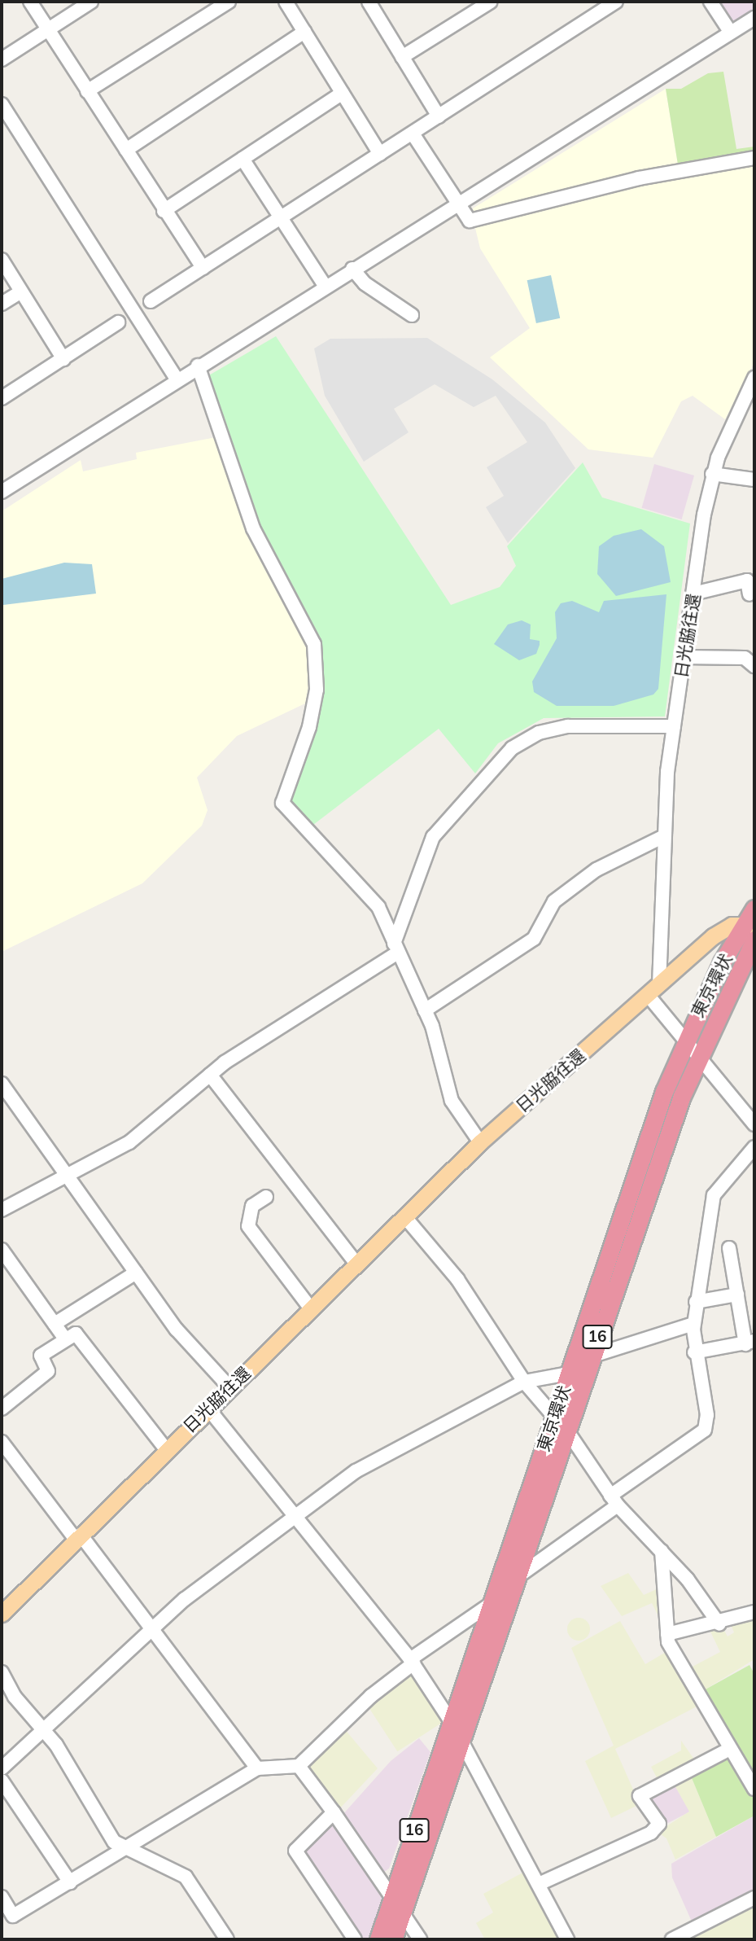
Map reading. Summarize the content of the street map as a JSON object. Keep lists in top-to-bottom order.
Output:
{
  "streets": {
    "highway": ["東京環状", "16"],
    "main road": ["日光脇往還"]
  }
}
